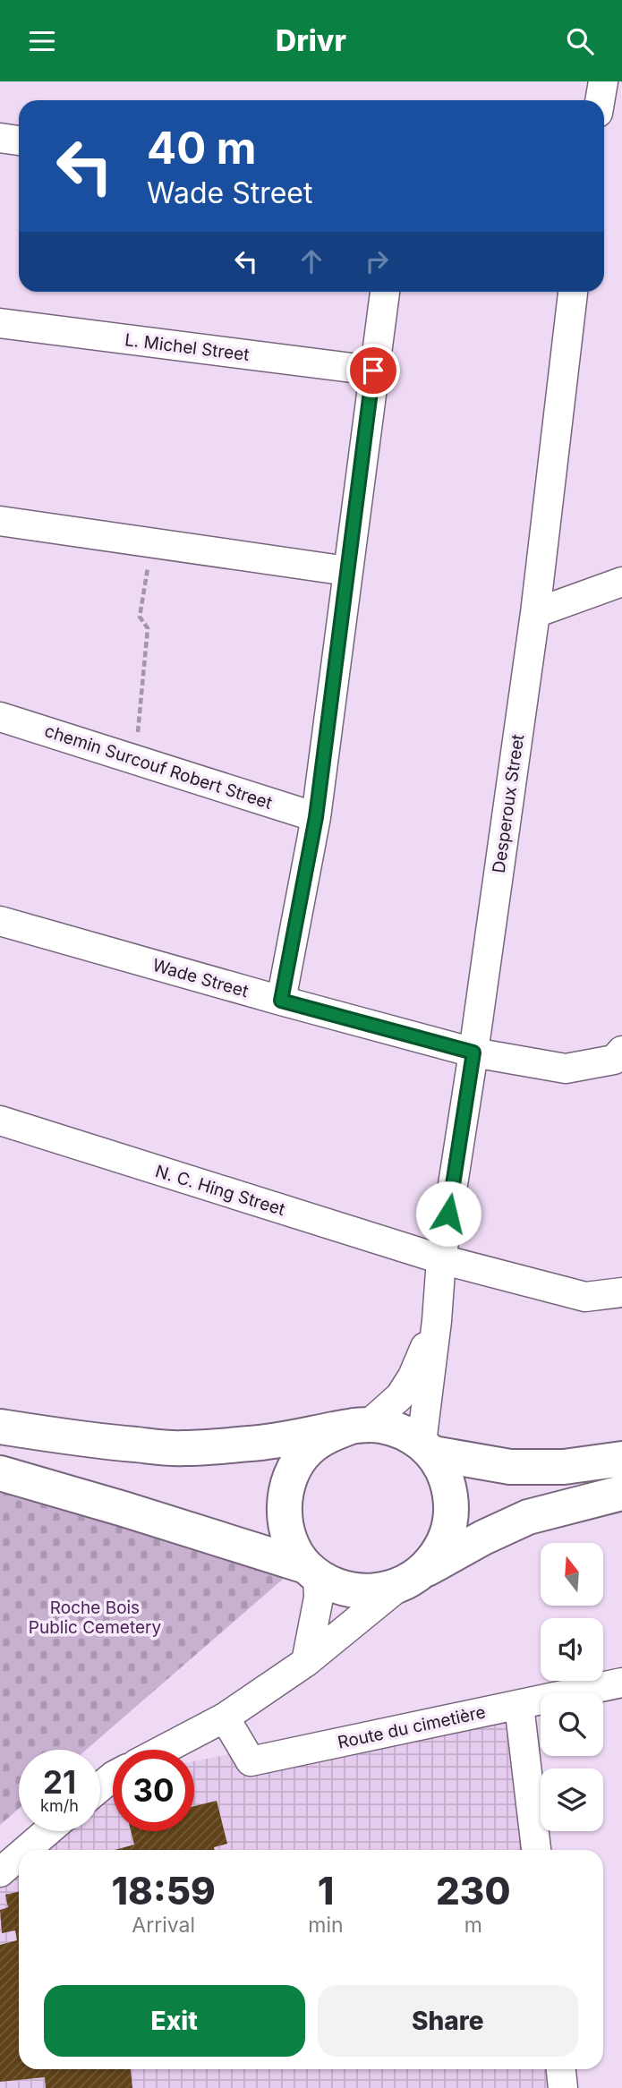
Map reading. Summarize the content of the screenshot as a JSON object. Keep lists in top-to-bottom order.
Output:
{
  "streets": {
    "street": [
      "L. Michel Street",
      "chemin Surcouf Robert Street",
      "Desperoux Street",
      "Wade Street",
      "N. C. Hing Street",
      "Route du cimetière"
    ]
  },
  "crossings": [
    ["Desperoux Street", "Wade Street"],
    ["Desperoux Street", "N. C. Hing Street"]
  ],
  "parks": ["Roche Bois Public Cemetery"],
  "north": "top",
  "page": {
    "header": "Drivr",
    "turn": ["40 m", "Wade Street"],
    "speed": "21 km/h",
    "limit": "30",
    "eta": [
      "18:59",
      "Arrival",
      "1",
      "min",
      "230",
      "m"
    ],
    "buttons": ["Exit", "Share"]
  }
}
